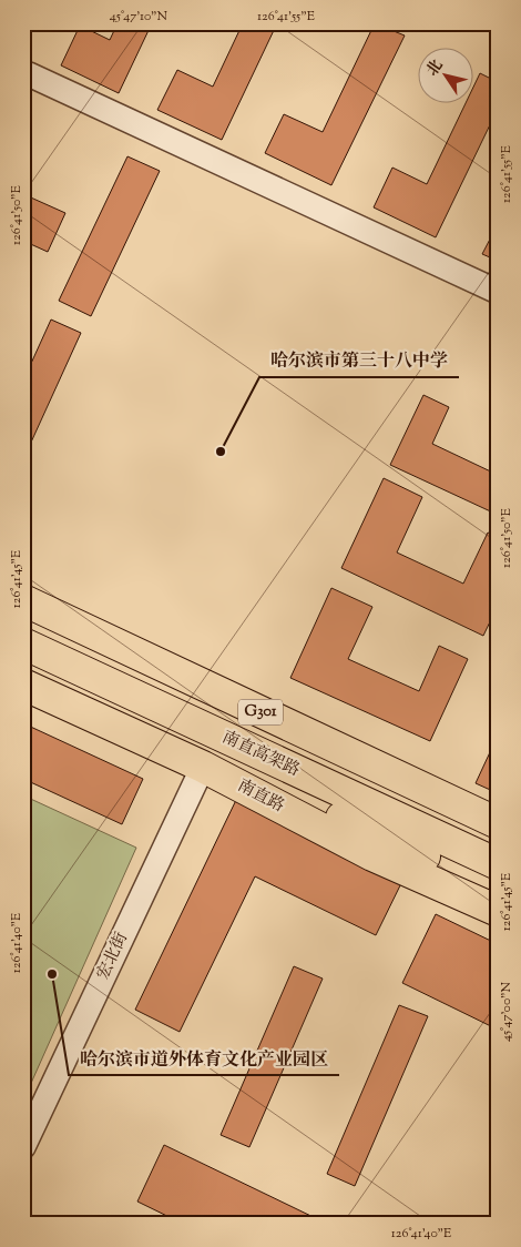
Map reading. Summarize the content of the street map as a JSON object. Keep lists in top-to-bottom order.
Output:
{
  "streets": {
    "highway": ["G301", "南直高架路", "南直路"],
    "street": ["宏北街"]
  },
  "crossings": [
    ["南直路", "宏北街"]
  ],
  "places": ["哈尔滨市第三十八中学", "哈尔滨市道外体育文化产业园区"],
  "north": "top left",
  "coordinates": [
    "45°47'10\"N",
    "126°41'55\"E",
    "126°41'50\"E",
    "126°41'45\"E",
    "126°41'40\"E",
    "45°47'00\"N"
  ]
}
